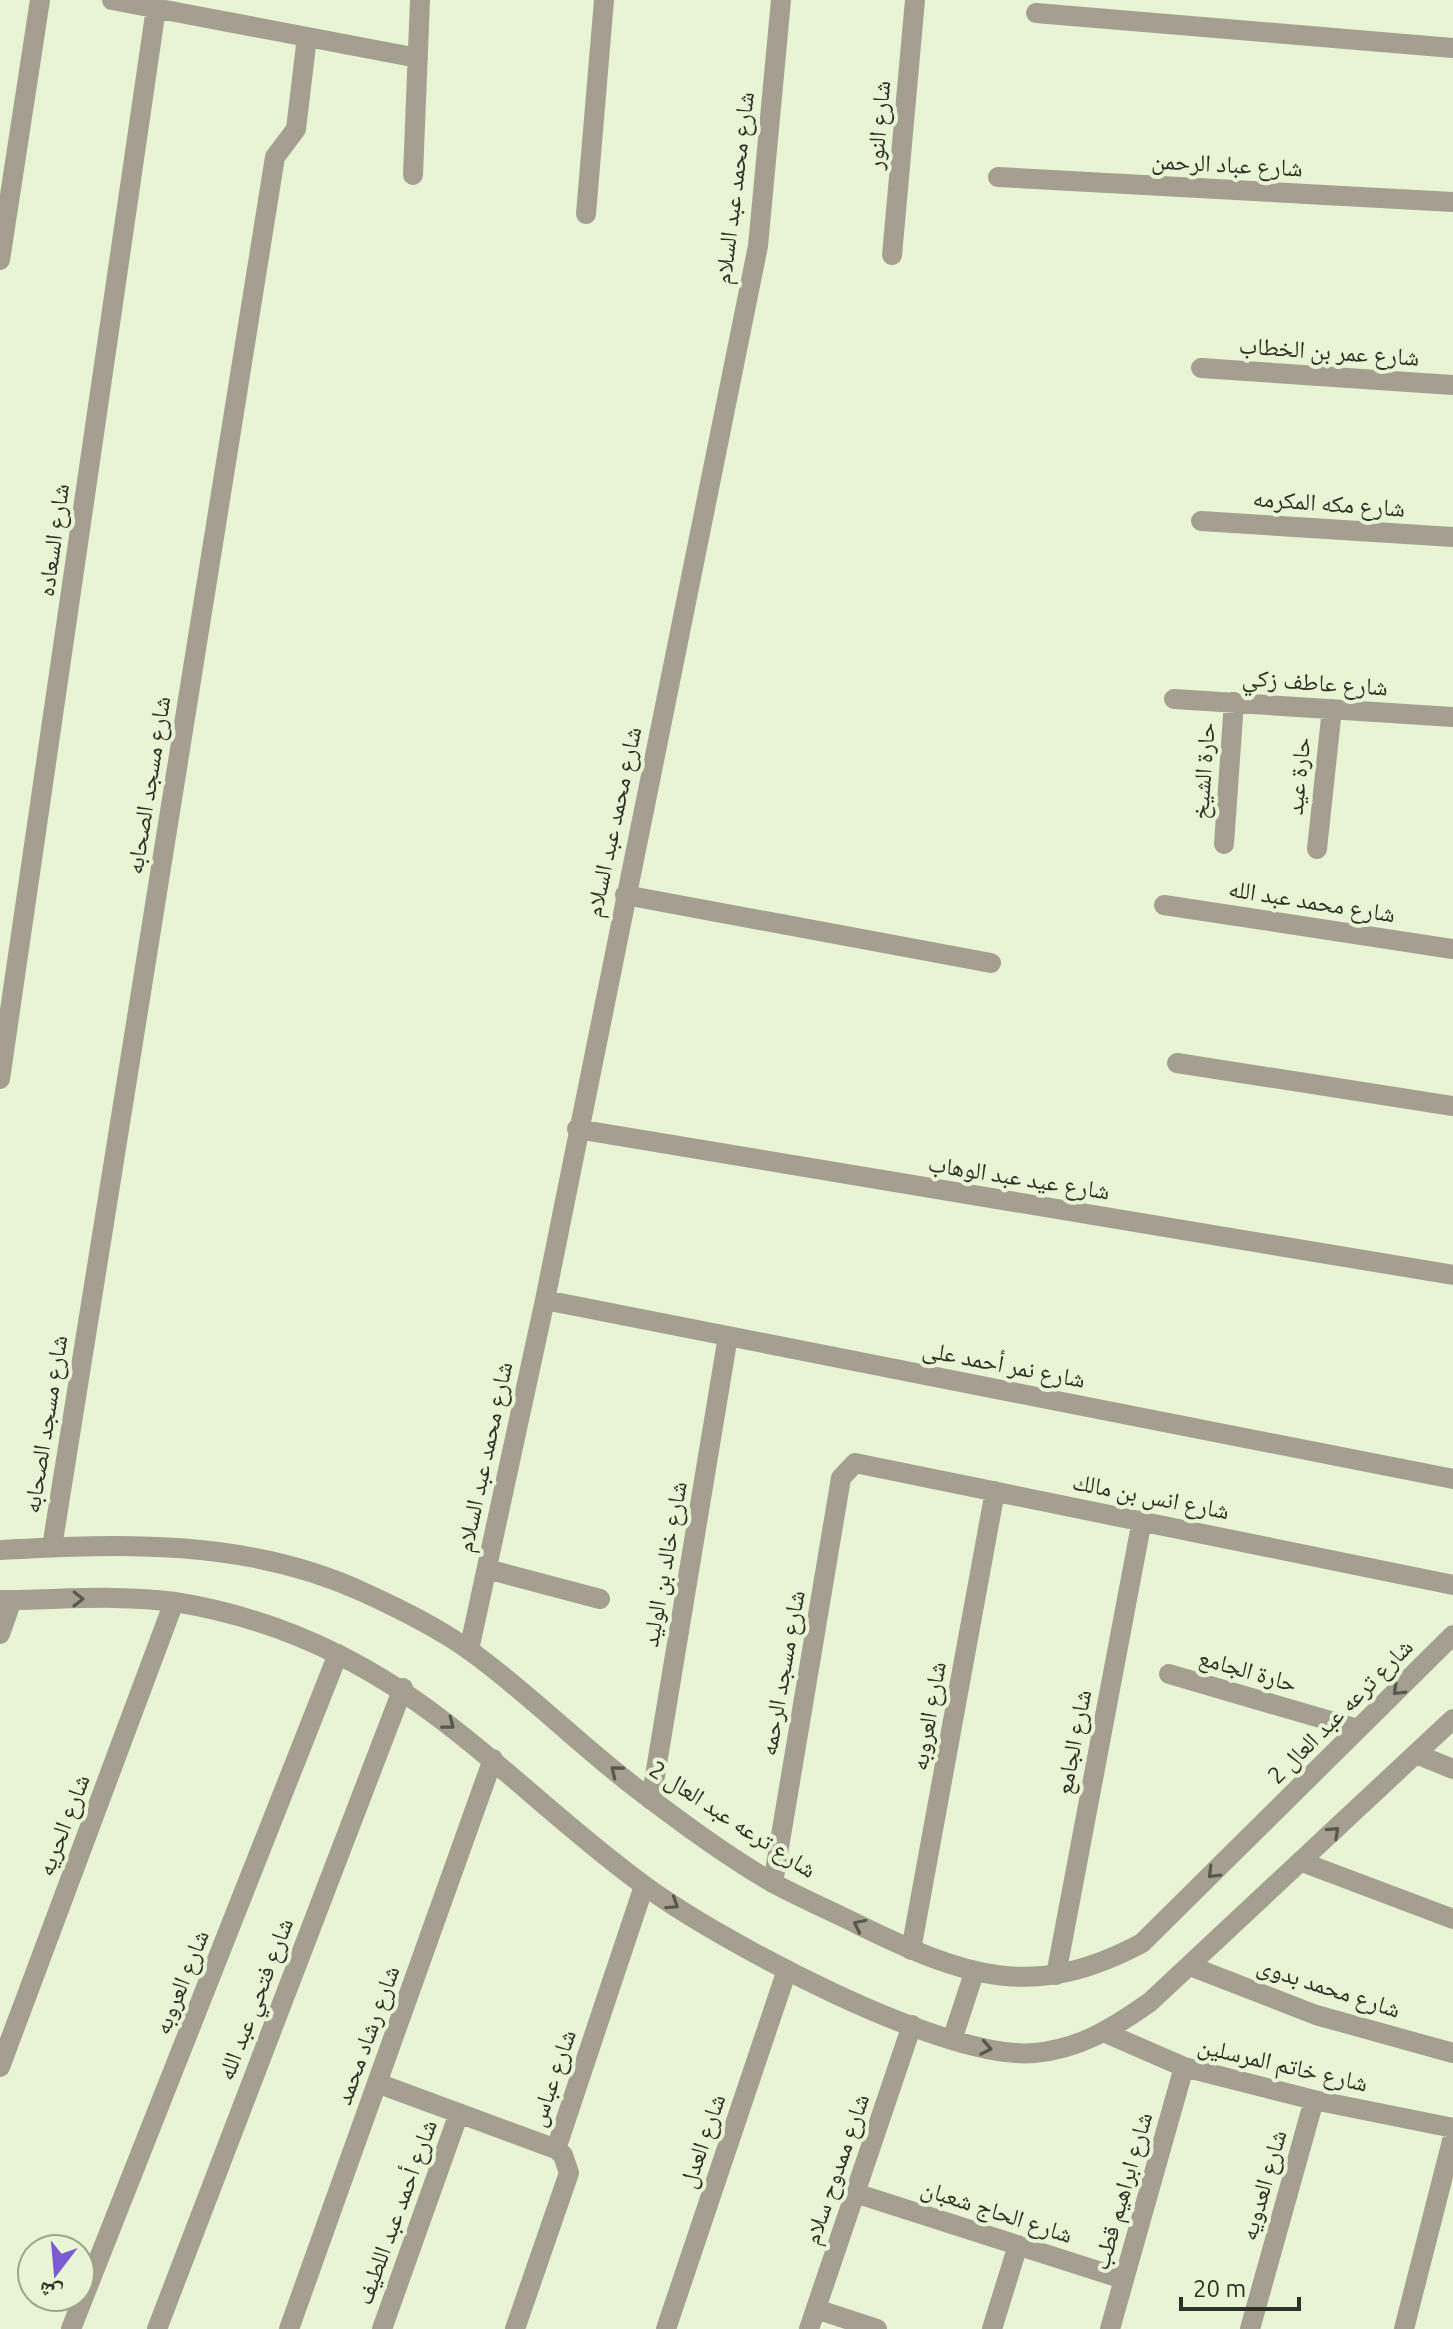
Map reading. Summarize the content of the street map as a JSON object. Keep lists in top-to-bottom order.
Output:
{
  "streets": {
    "street": [
      "شارع النور",
      "شارع عباد الرحمن",
      "شارع محمد عبد السلام",
      "شارع عمر بن الخطاب",
      "شارع مكه المكرمه",
      "شارع السعاده",
      "شارع عاطف زكي",
      "حارة الشيخ",
      "حارة عيد",
      "شارع مسجد الصحابه",
      "شارع محمد عبد الله",
      "شارع عيد عبد الوهاب",
      "شارع نمر أحمد على",
      "شارع انس بن مالك",
      "شارع خالد بن الوليد",
      "حارة الجامع",
      "شارع مسجد الرحمه",
      "شارع ترعه عبد العال 2",
      "شارع العروبه",
      "شارع الجامع",
      "شارع الحريه",
      "شارع محمد بدوى",
      "شارع فتحي عبد الله",
      "شارع رشاد محمد",
      "شارع خاتم المرسلين",
      "شارع عباس",
      "شارع العدل",
      "شارع ممدوح سلام",
      "شارع العدويه",
      "شارع ابراهيم قطب",
      "شارع الحاج شعبان",
      "شارع أحمد عبد اللطيف"
    ]
  },
  "crossings": [
    ["شارع محمد عبد السلام", "شارع عيد عبد الوهاب"],
    ["شارع محمد عبد السلام", "شارع نمر أحمد على"],
    ["شارع محمد عبد السلام", "شارع ترعه عبد العال 2"],
    ["شارع عاطف زكي", "حارة الشيخ"],
    ["شارع عاطف زكي", "حارة عيد"],
    ["شارع مسجد الصحابه", "شارع ترعه عبد العال 2"],
    ["شارع نمر أحمد على", "شارع خالد بن الوليد"],
    ["شارع انس بن مالك", "شارع مسجد الرحمه"],
    ["شارع انس بن مالك", "شارع العروبه"],
    ["شارع انس بن مالك", "شارع الجامع"],
    ["شارع خالد بن الوليد", "شارع ترعه عبد العال 2"],
    ["حارة الجامع", "شارع ترعه عبد العال 2"],
    ["شارع مسجد الرحمه", "شارع ترعه عبد العال 2"],
    ["شارع ترعه عبد العال 2", "شارع العروبه"],
    ["شارع ترعه عبد العال 2", "شارع الجامع"],
    ["شارع خاتم المرسلين", "شارع العدويه"],
    ["شارع خاتم المرسلين", "شارع ابراهيم قطب"],
    ["شارع ممدوح سلام", "شارع الحاج شعبان"],
    ["شارع ابراهيم قطب", "شارع الحاج شعبان"]
  ],
  "scale_bar": "20 m",
  "north": "bottom"
}
